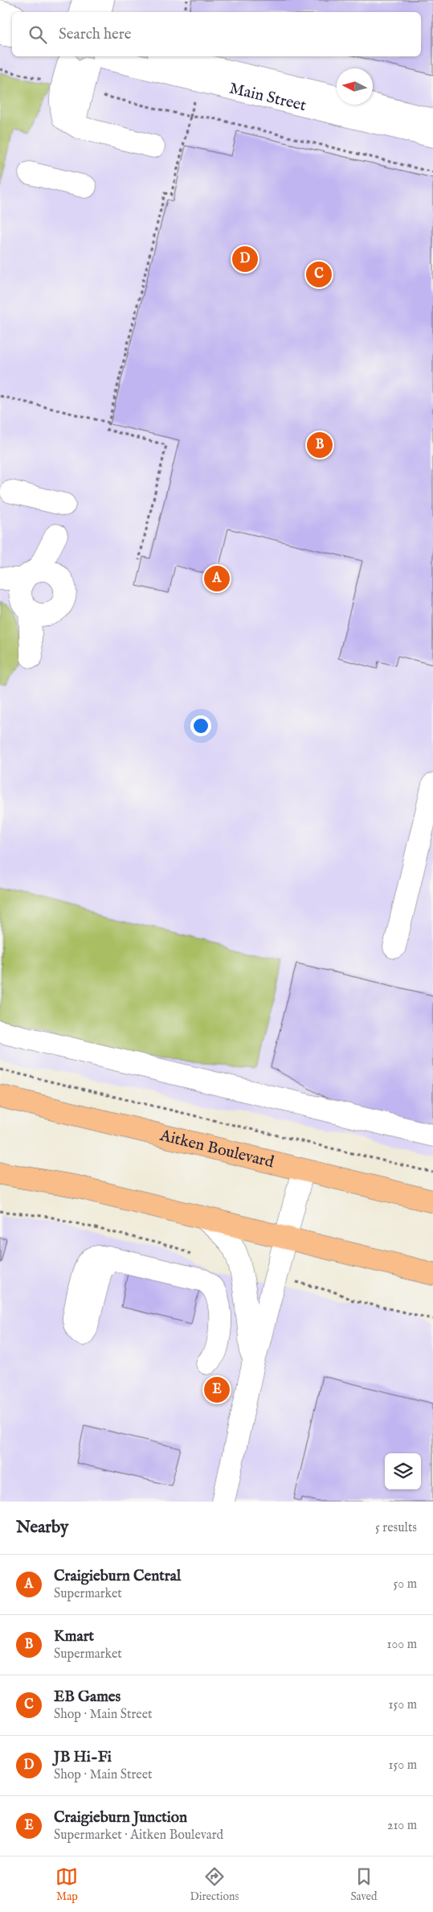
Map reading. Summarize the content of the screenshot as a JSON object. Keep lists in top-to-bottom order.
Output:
{
  "streets": {
    "main road": ["Aitken Boulevard"],
    "street": ["Main Street"]
  },
  "north": "left",
  "page": {
    "search": "Search here",
    "pins": [
      "D",
      "C",
      "B",
      "A",
      "E"
    ],
    "heading": ["Nearby", "5 results"],
    "list": [
      {
        "mark": "A",
        "name": "Craigieburn Central",
        "note": "Supermarket",
        "value": "50 m"
      },
      {
        "mark": "B",
        "name": "Kmart",
        "note": "Supermarket",
        "value": "100 m"
      },
      {
        "mark": "C",
        "name": "EB Games",
        "note": "Shop · Main Street",
        "value": "150 m"
      },
      {
        "mark": "D",
        "name": "JB Hi-Fi",
        "note": "Shop · Main Street",
        "value": "150 m"
      },
      {
        "mark": "E",
        "name": "Craigieburn Junction",
        "note": "Supermarket · Aitken Boulevard",
        "value": "210 m"
      }
    ],
    "nav": ["Map", "Directions", "Saved"]
  }
}
